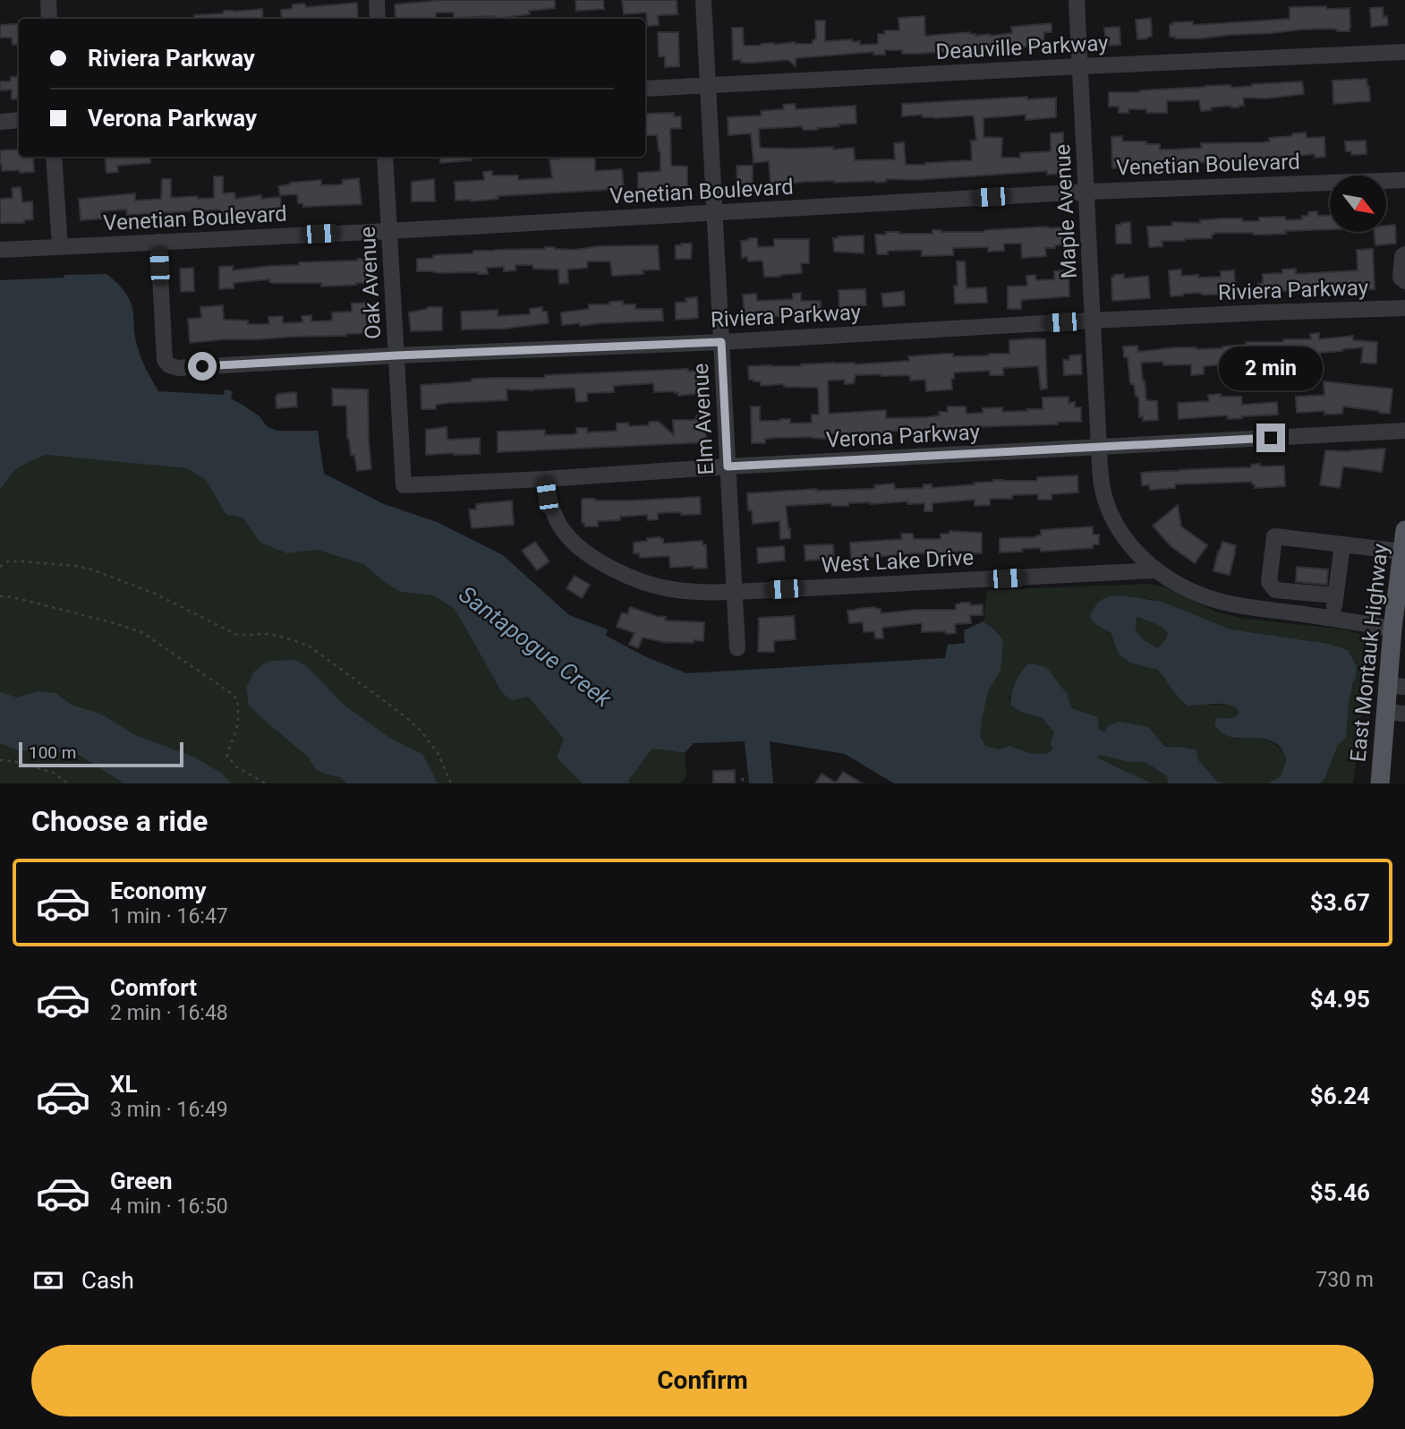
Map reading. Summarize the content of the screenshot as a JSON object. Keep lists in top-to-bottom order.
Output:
{
  "streets": {
    "main road": ["East Montauk Highway"],
    "street": [
      "Deauville Parkway",
      "Venetian Boulevard",
      "Maple Avenue",
      "Oak Avenue",
      "Riviera Parkway",
      "Elm Avenue",
      "Verona Parkway",
      "West Lake Drive"
    ]
  },
  "crossings": [
    ["Deauville Parkway", "Maple Avenue"],
    ["Deauville Parkway", "Elm Avenue"],
    ["Venetian Boulevard", "Maple Avenue"],
    ["Venetian Boulevard", "Oak Avenue"],
    ["Venetian Boulevard", "Riviera Parkway"],
    ["Venetian Boulevard", "Elm Avenue"],
    ["Maple Avenue", "Riviera Parkway"],
    ["Maple Avenue", "Verona Parkway"],
    ["Maple Avenue", "West Lake Drive"],
    ["Maple Avenue", "East Montauk Highway"],
    ["Oak Avenue", "Riviera Parkway"],
    ["Oak Avenue", "Verona Parkway"],
    ["Riviera Parkway", "Elm Avenue"],
    ["Elm Avenue", "Verona Parkway"],
    ["Elm Avenue", "West Lake Drive"],
    ["Verona Parkway", "West Lake Drive"]
  ],
  "water": ["Santapogue Creek"],
  "scale_bar": "100 m",
  "north": "bottom right",
  "page": {
    "banner": ["Riviera Parkway", "Verona Parkway"],
    "bubble": "2 min",
    "scale": "100 m",
    "heading": "Choose a ride",
    "list": [
      {
        "name": "Economy",
        "note": "1 min · 16:47",
        "value": "$3.67"
      },
      {
        "name": "Comfort",
        "note": "2 min · 16:48",
        "value": "$4.95"
      },
      {
        "name": "XL",
        "note": "3 min · 16:49",
        "value": "$6.24"
      },
      {
        "name": "Green",
        "note": "4 min · 16:50",
        "value": "$5.46"
      }
    ],
    "pay": ["Cash", "730 m"],
    "buttons": "Confirm"
  }
}
